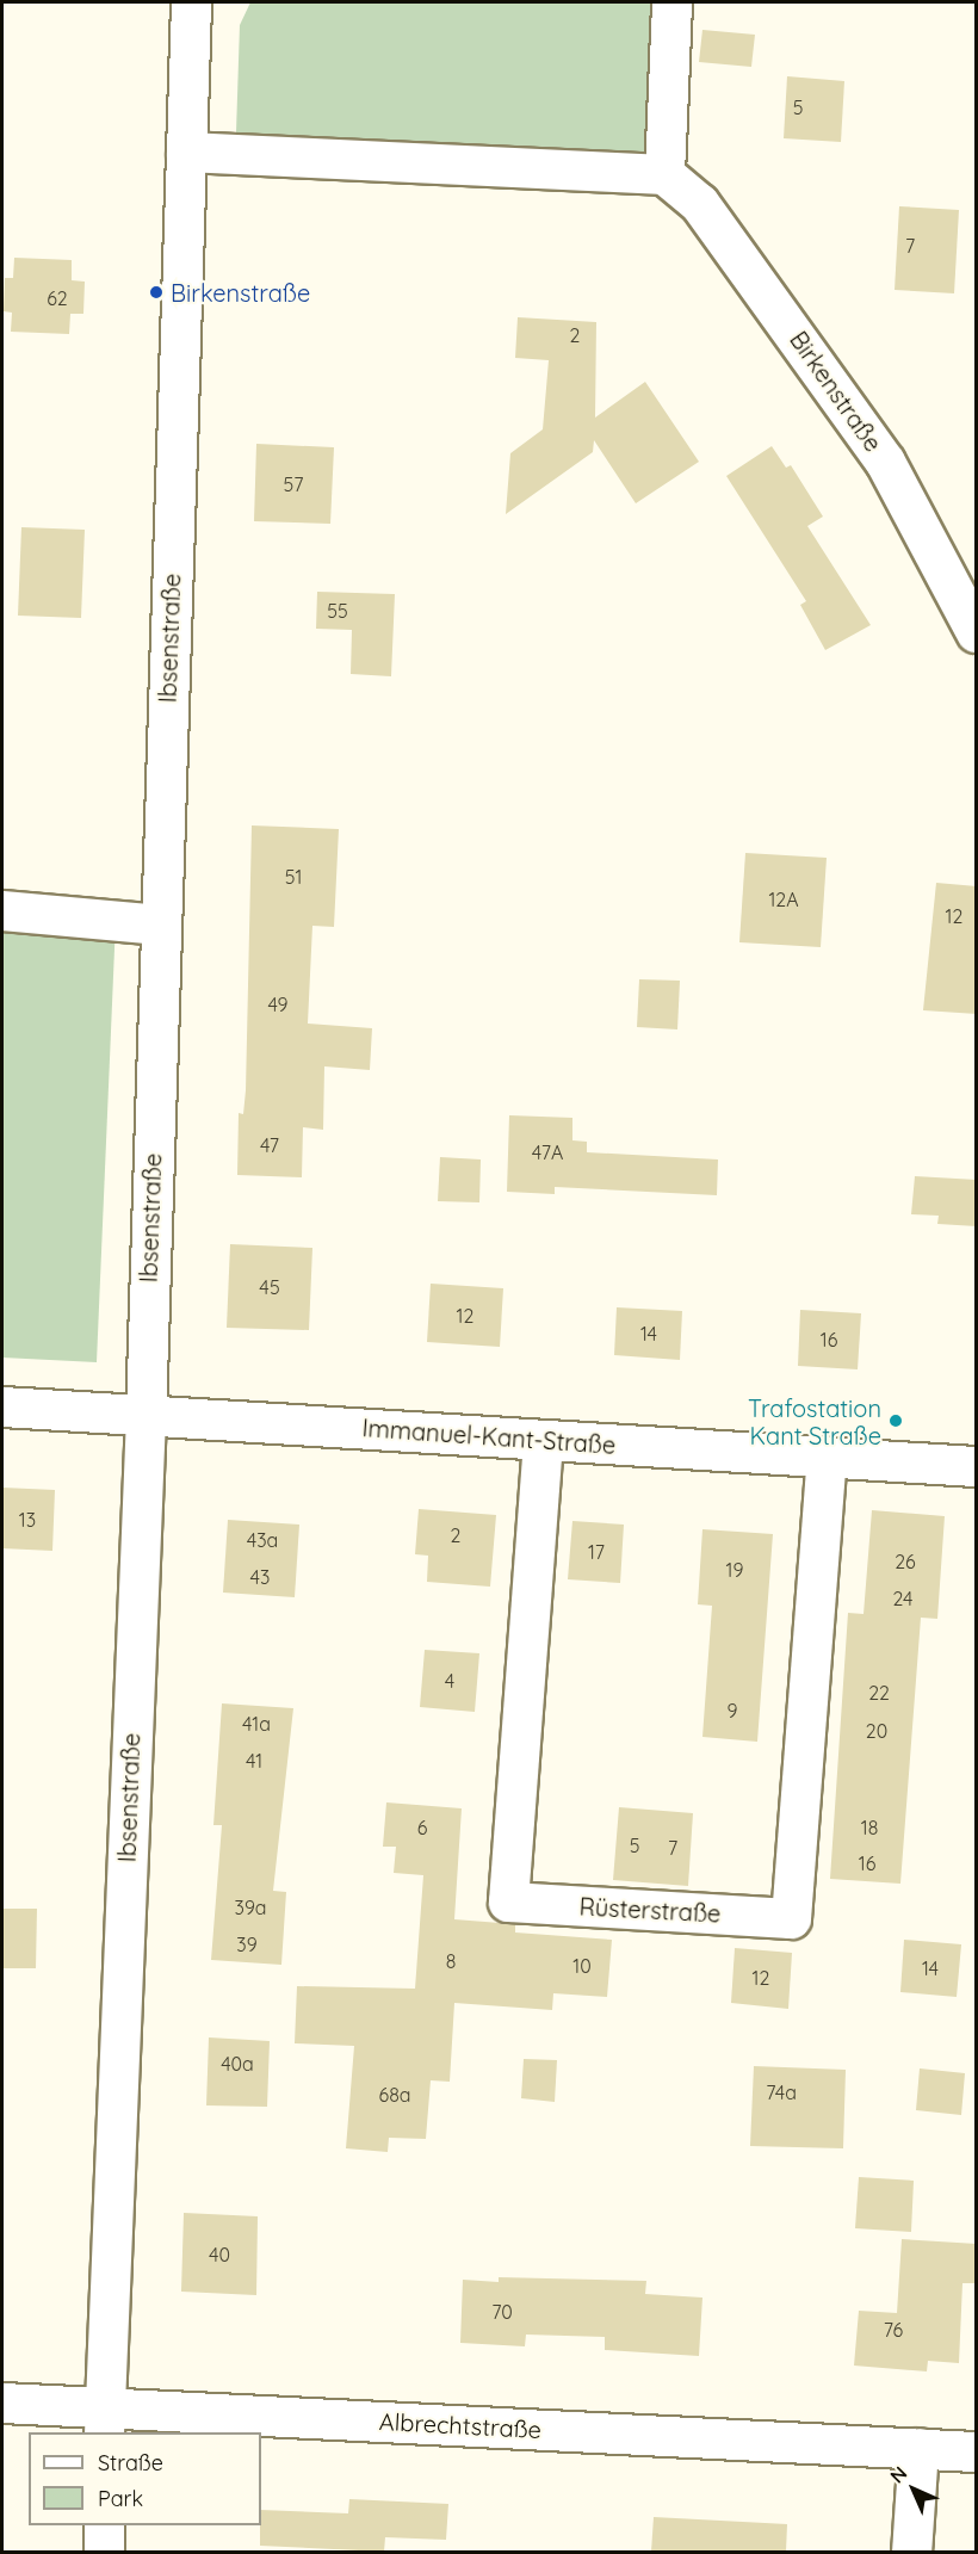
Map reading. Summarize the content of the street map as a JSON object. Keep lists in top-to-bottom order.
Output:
{
  "streets": {
    "street": [
      "Birkenstraße",
      "Ibsenstraße",
      "Immanuel-Kant-Straße",
      "Rüsterstraße",
      "Albrechtstraße"
    ]
  },
  "crossings": [
    ["Ibsenstraße", "Immanuel-Kant-Straße"],
    ["Ibsenstraße", "Albrechtstraße"],
    ["Immanuel-Kant-Straße", "Rüsterstraße"]
  ],
  "places": ["Birkenstraße", "Trafostation Kant Straße"],
  "house_numbers": [
    "5",
    "7",
    "62",
    "2",
    "57",
    "55",
    "51",
    "12A",
    "12",
    "49",
    "47",
    "47A",
    "45",
    "12",
    "14",
    "16",
    "13",
    "2",
    "43a",
    "17",
    "26",
    "19",
    "43",
    "24",
    "4",
    "22",
    "9",
    "41a",
    "20",
    "41",
    "6",
    "18",
    "5",
    "7",
    "16",
    "39a",
    "39",
    "8",
    "10",
    "14",
    "12",
    "40a",
    "74a",
    "68a",
    "40",
    "70",
    "76"
  ],
  "legend": ["Straße", "Park"],
  "north": "top left"
}
